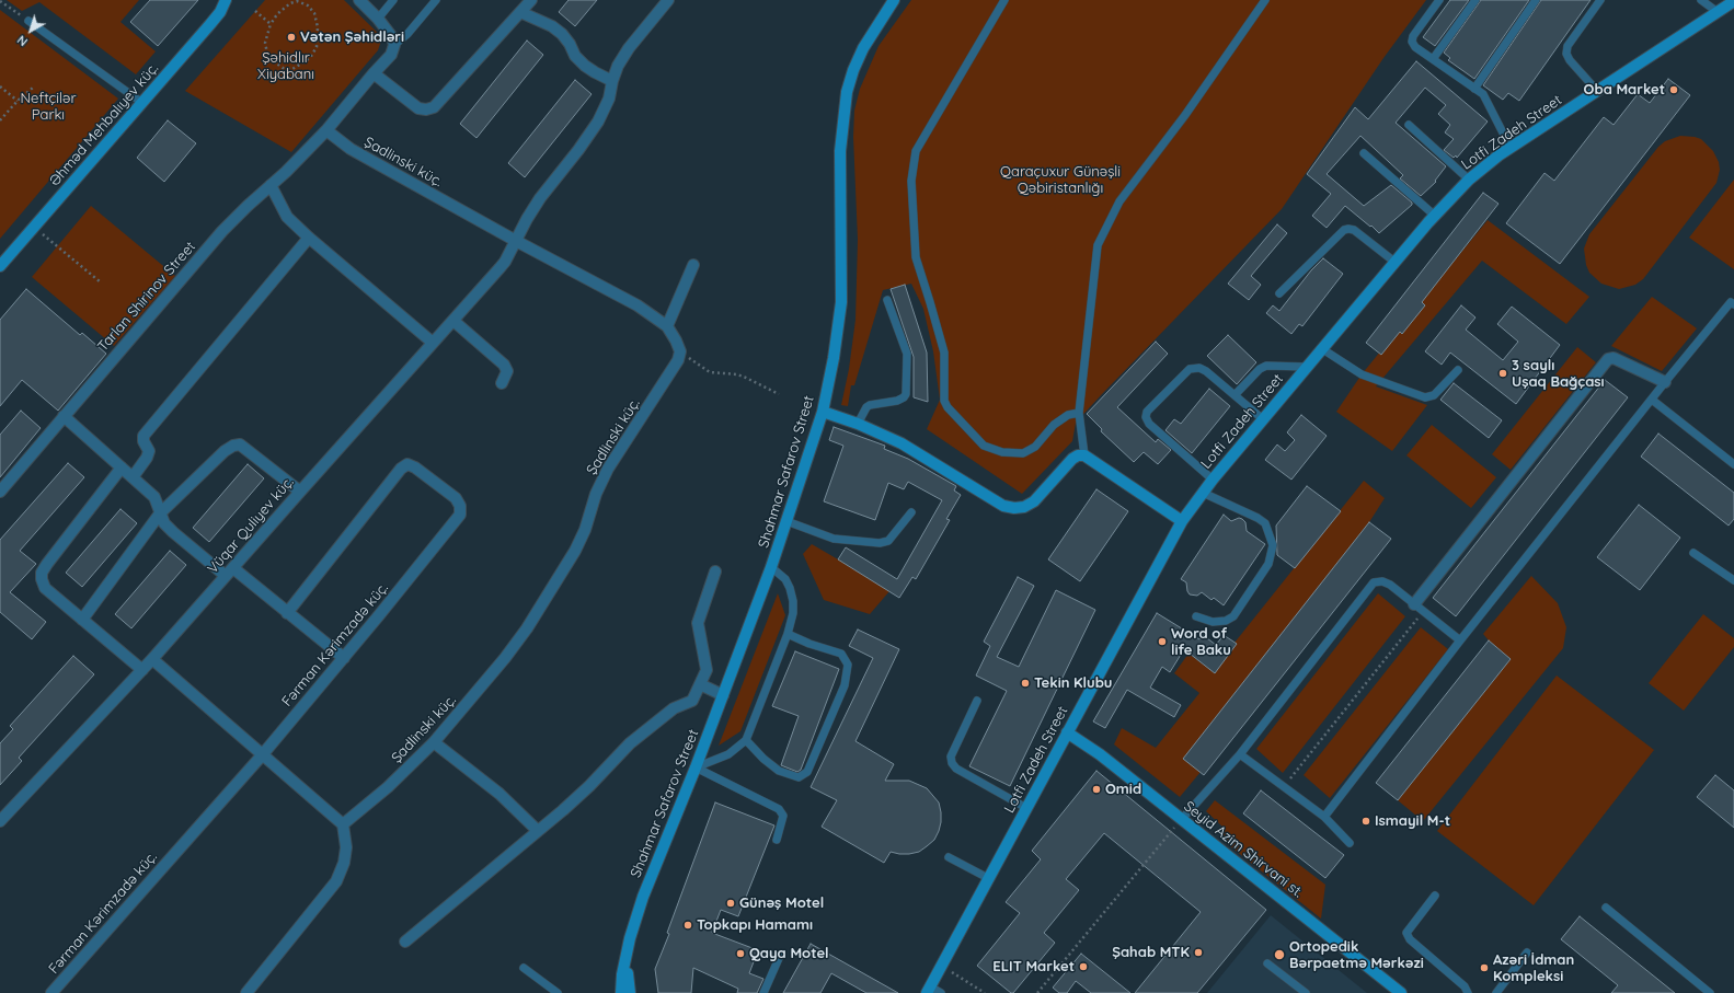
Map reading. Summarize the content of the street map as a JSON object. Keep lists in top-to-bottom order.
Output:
{
  "streets": {
    "main road": [
      "Əhməd Mehbalıyev küç.",
      "Lotfi Zadeh Street",
      "Shahmar Safarov Street",
      "Seyid Azim Shirvani st."
    ],
    "street": [
      "Şadlinski küç.",
      "Tarlan Shirinov Street",
      "Vüqar Quliyev küç.",
      "Fərman Kərimzadə küç."
    ]
  },
  "crossings": [
    ["Lotfi Zadeh Street", "Seyid Azim Shirvani st."],
    ["Şadlinski küç.", "Tarlan Shirinov Street"],
    ["Şadlinski küç.", "Vüqar Quliyev küç."]
  ],
  "parks": ["Şəhidlır Xiyabanı", "Neftçilər Parkı", "Qaraçuxur Günəşli Qəbiristanlığı"],
  "places": [
    "Vətən Şəhidləri",
    "Oba Market",
    "3 saylı Uşaq Bağçası",
    "Word of life Baku",
    "Tekin Klubu",
    "Omid",
    "Ismayil M-t",
    "Günəş Motel",
    "Topkapı Hamamı",
    "Şahab MTK",
    "Qaya Motel",
    "Ortopedik Bərpaetmə Mərkəzi",
    "ELIT Market",
    "Azəri İdman Kompleksi"
  ],
  "north": "bottom left"
}
